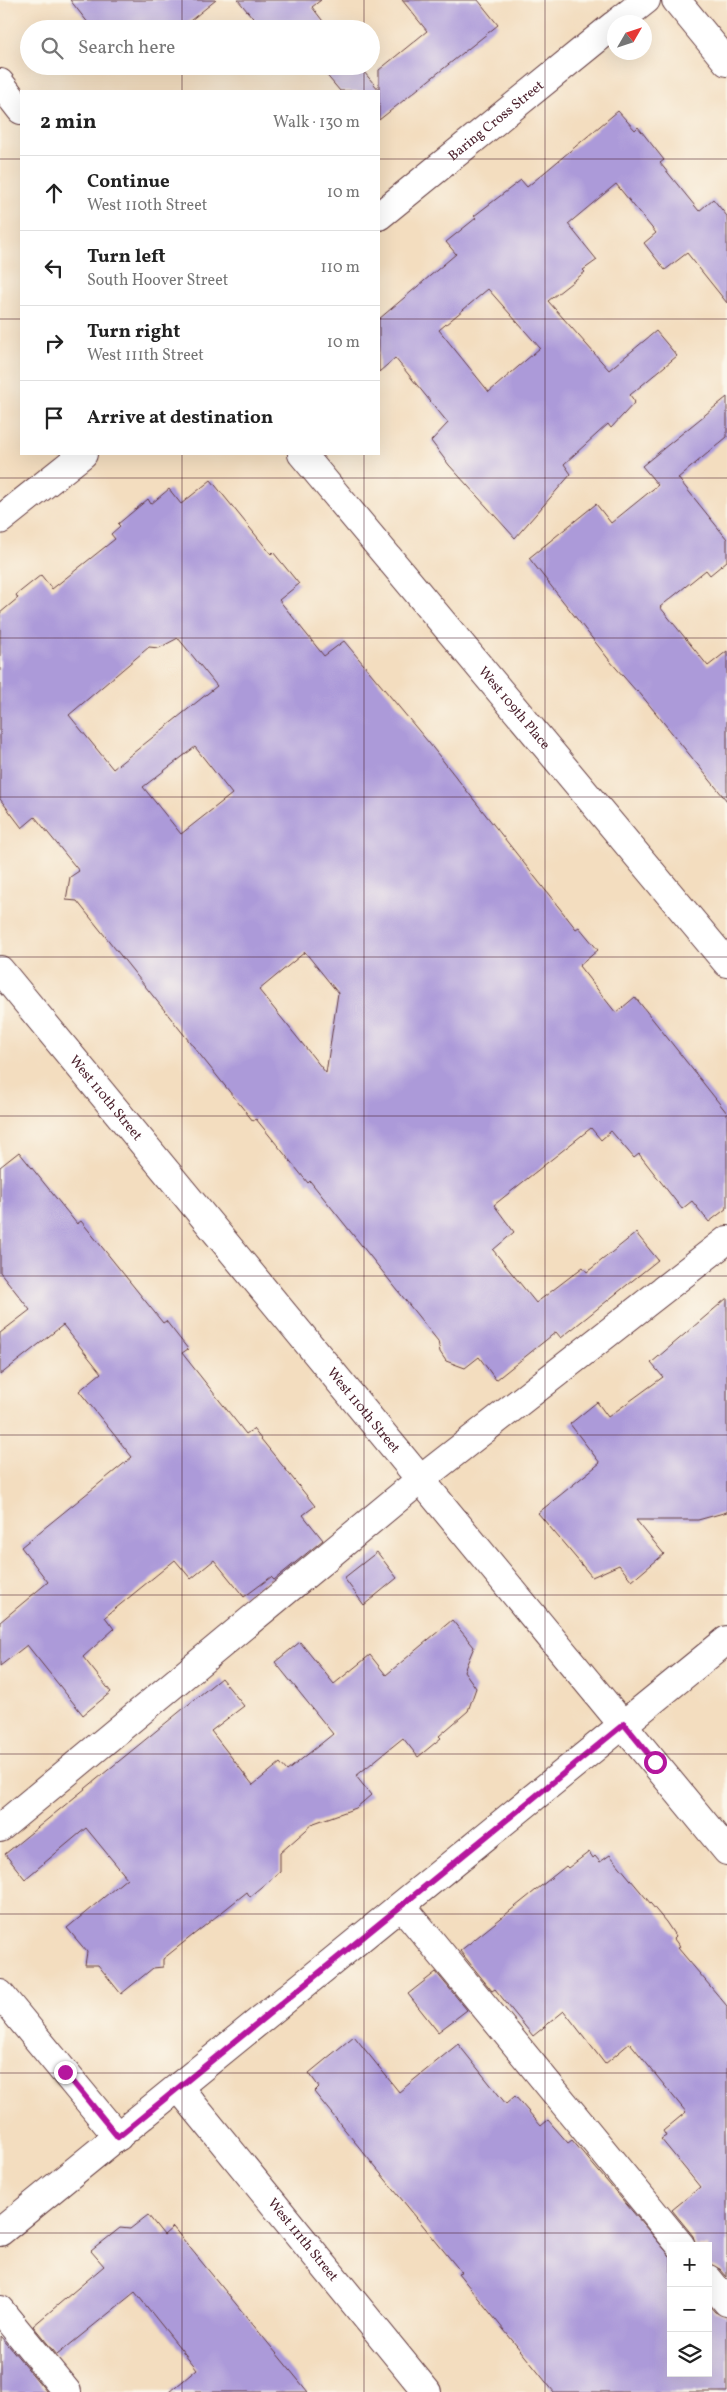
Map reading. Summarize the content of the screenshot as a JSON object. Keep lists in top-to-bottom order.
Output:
{
  "streets": {
    "street": [
      "Baring Cross Street",
      "West 109th Place",
      "West 110th Street",
      "West 111th Street"
    ]
  },
  "north": "top right",
  "page": {
    "search": "Search here",
    "heading": ["2 min", "Walk · 130 m"],
    "list": [
      ["Continue", "West 110th Street", "10 m"],
      ["Turn left", "South Hoover Street", "110 m"],
      ["Turn right", "West 111th Street", "10 m"],
      "Arrive at destination"
    ],
    "map_buttons": ["+", "−"]
  }
}
